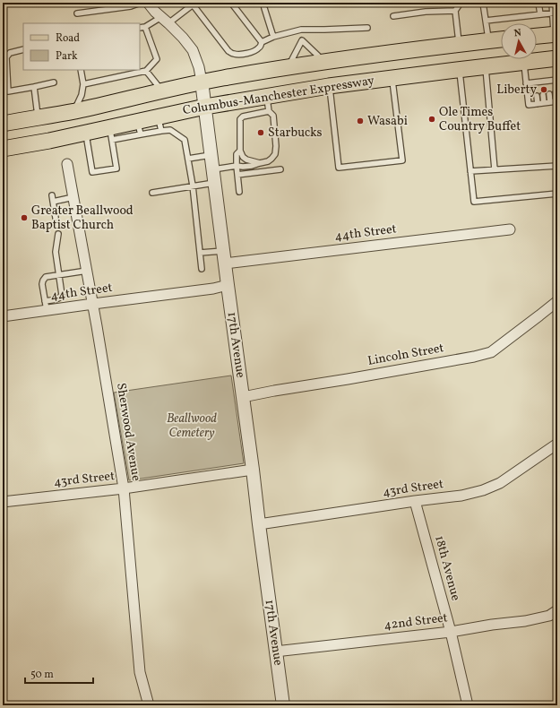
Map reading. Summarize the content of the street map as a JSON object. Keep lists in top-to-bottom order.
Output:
{
  "streets": {
    "main road": ["Columbus-Manchester Expressway"],
    "street": [
      "44th Street",
      "17th Avenue",
      "Lincoln Street",
      "Sherwood Avenue",
      "43rd Street",
      "18th Avenue",
      "42nd Street"
    ]
  },
  "crossings": [
    ["Columbus-Manchester Expressway", "17th Avenue"],
    ["44th Street", "17th Avenue"],
    ["44th Street", "Sherwood Avenue"],
    ["17th Avenue", "Lincoln Street"],
    ["17th Avenue", "43rd Street"],
    ["17th Avenue", "42nd Street"],
    ["Sherwood Avenue", "43rd Street"],
    ["43rd Street", "18th Avenue"],
    ["18th Avenue", "42nd Street"]
  ],
  "parks": ["Beallwood Cemetery"],
  "places": [
    "Liberty",
    "Ole Times Country Buffet",
    "Wasabi",
    "Starbucks",
    "Greater Beallwood Baptist Church"
  ],
  "legend": ["Road", "Park"],
  "scale_bar": "50 m",
  "north": "top"
}
